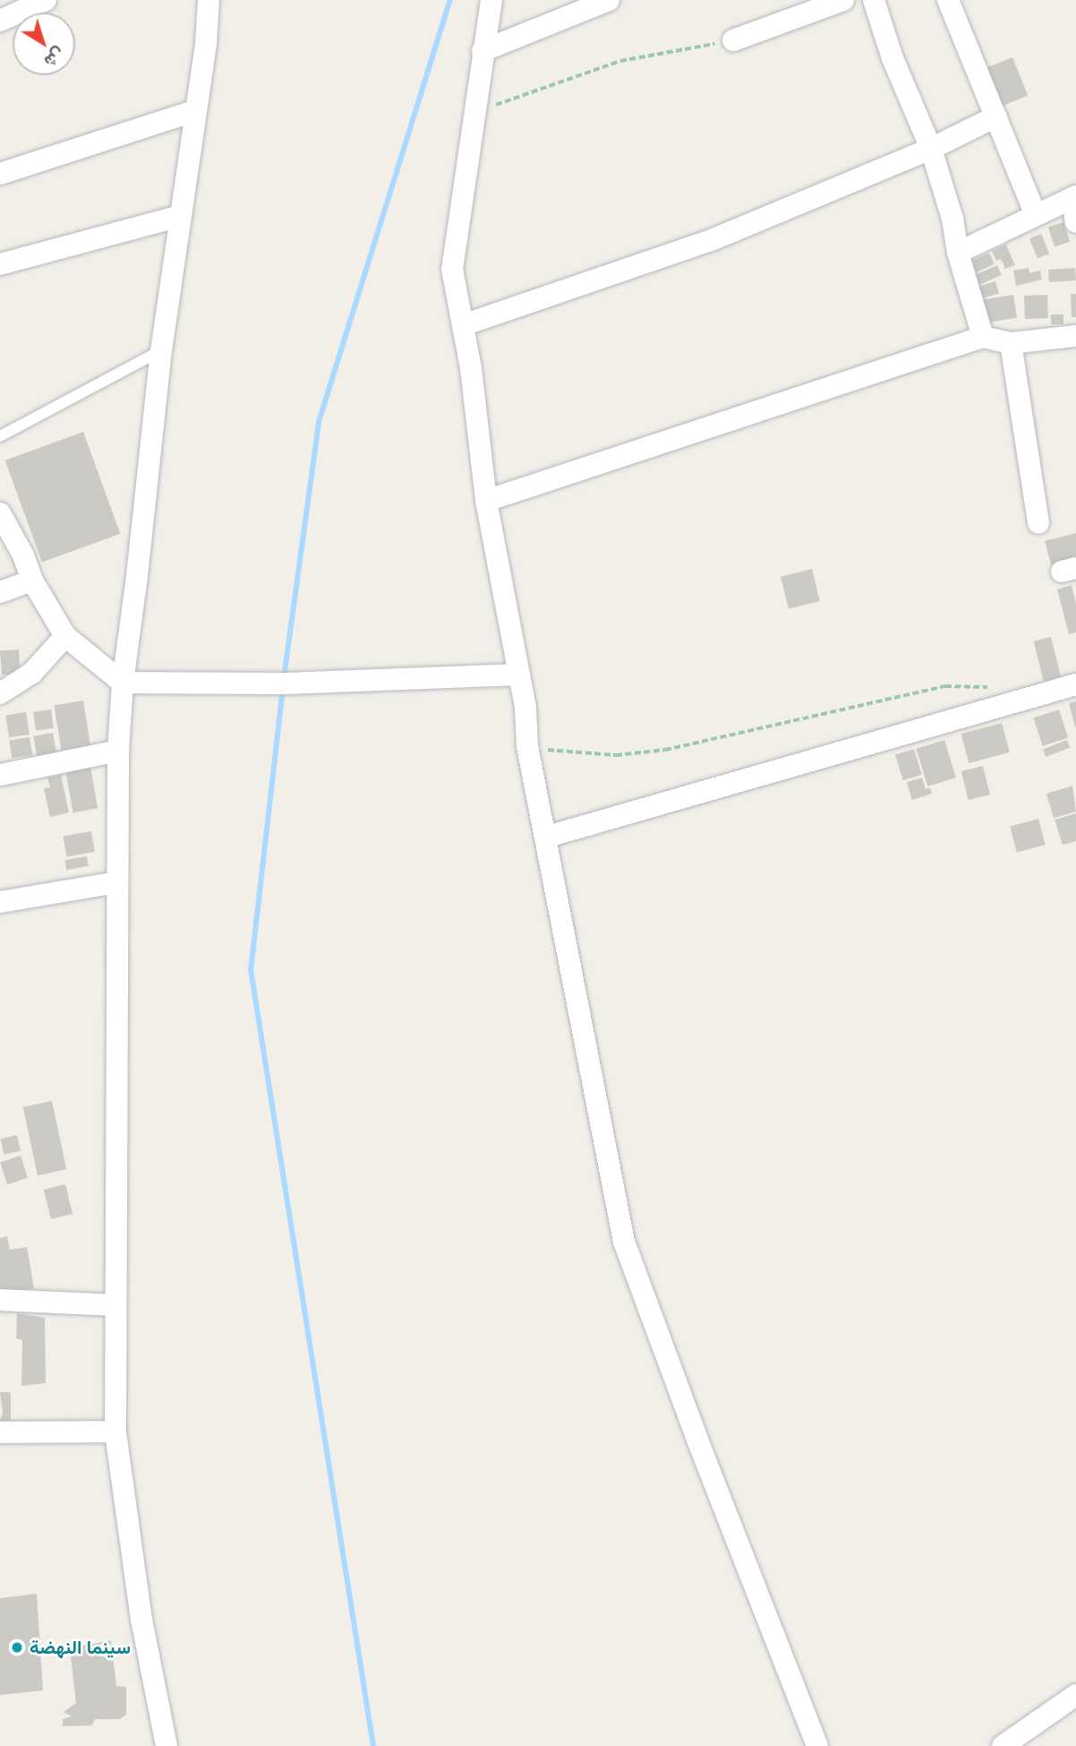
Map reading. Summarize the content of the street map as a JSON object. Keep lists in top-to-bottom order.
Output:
{
  "places": ["سينما النهضة"],
  "north": "bottom right"
}
